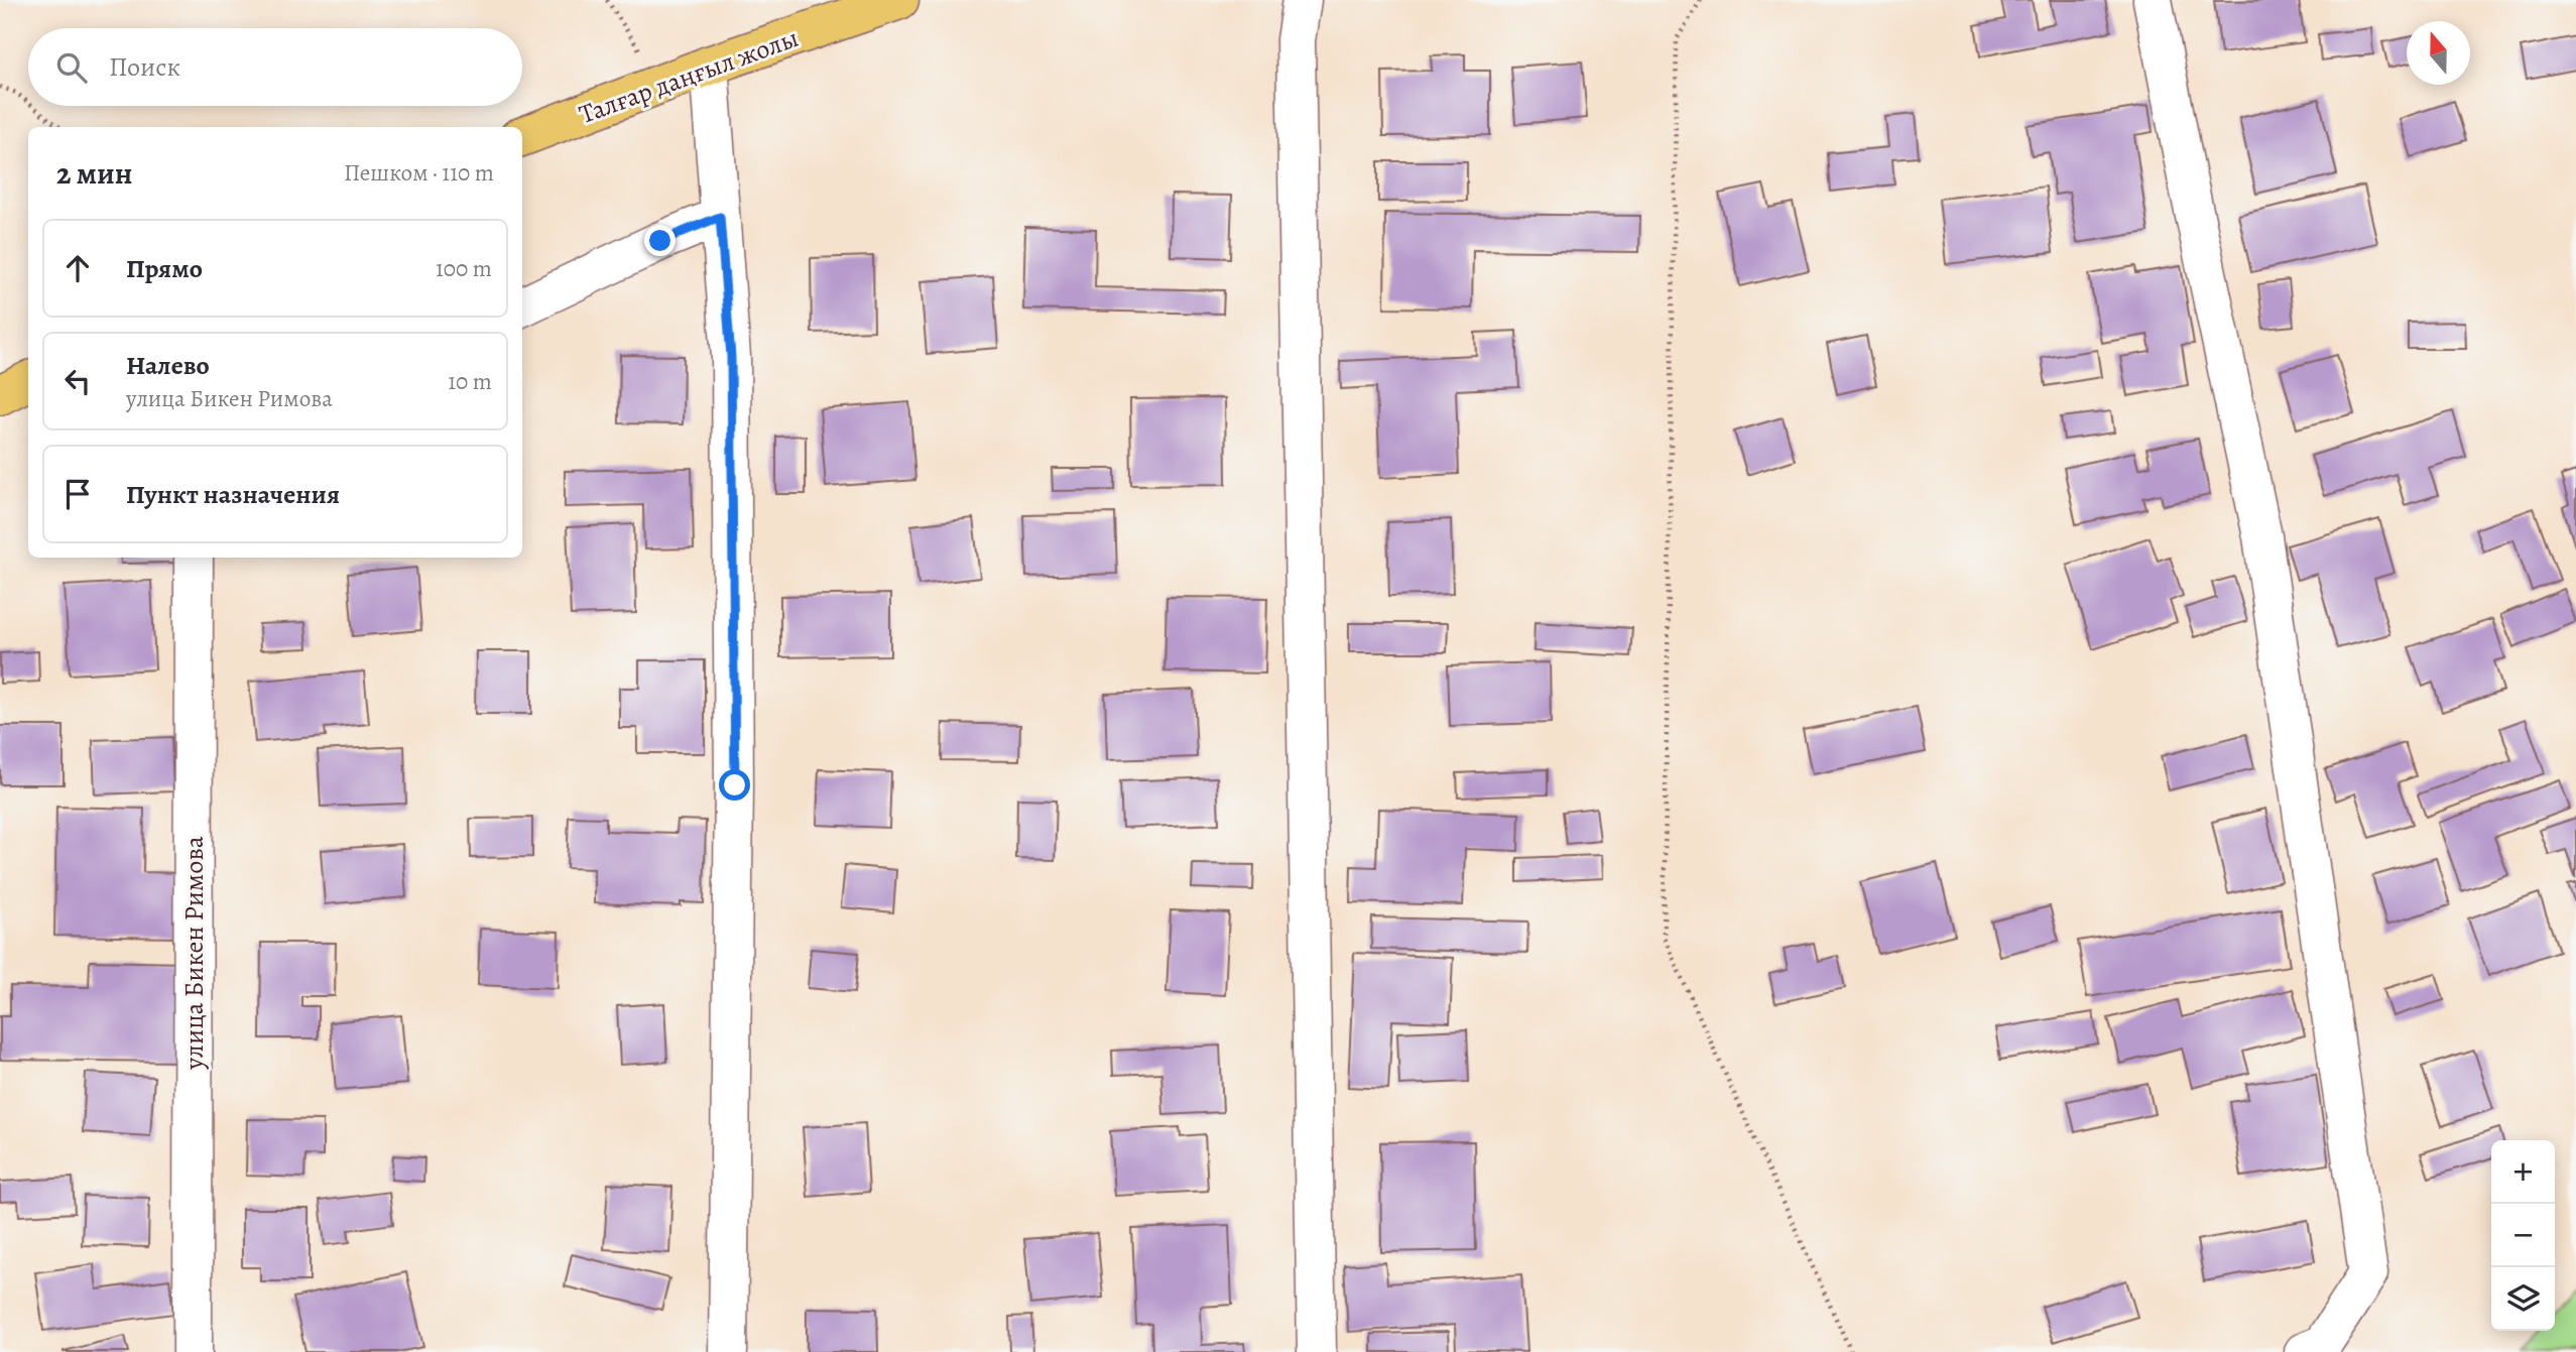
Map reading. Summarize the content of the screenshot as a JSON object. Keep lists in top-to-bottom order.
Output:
{
  "streets": {
    "main road": ["Талғар даңғыл жолы"],
    "street": ["улица Бикен Римова"]
  },
  "north": "top",
  "page": {
    "search": "Поиск",
    "heading": ["2 мин", "Пешком · 110 m"],
    "list": [
      ["Прямо", "100 m"],
      ["Налево", "улица Бикен Римова", "10 m"],
      "Пункт назначения"
    ],
    "map_buttons": ["+", "−"]
  }
}
